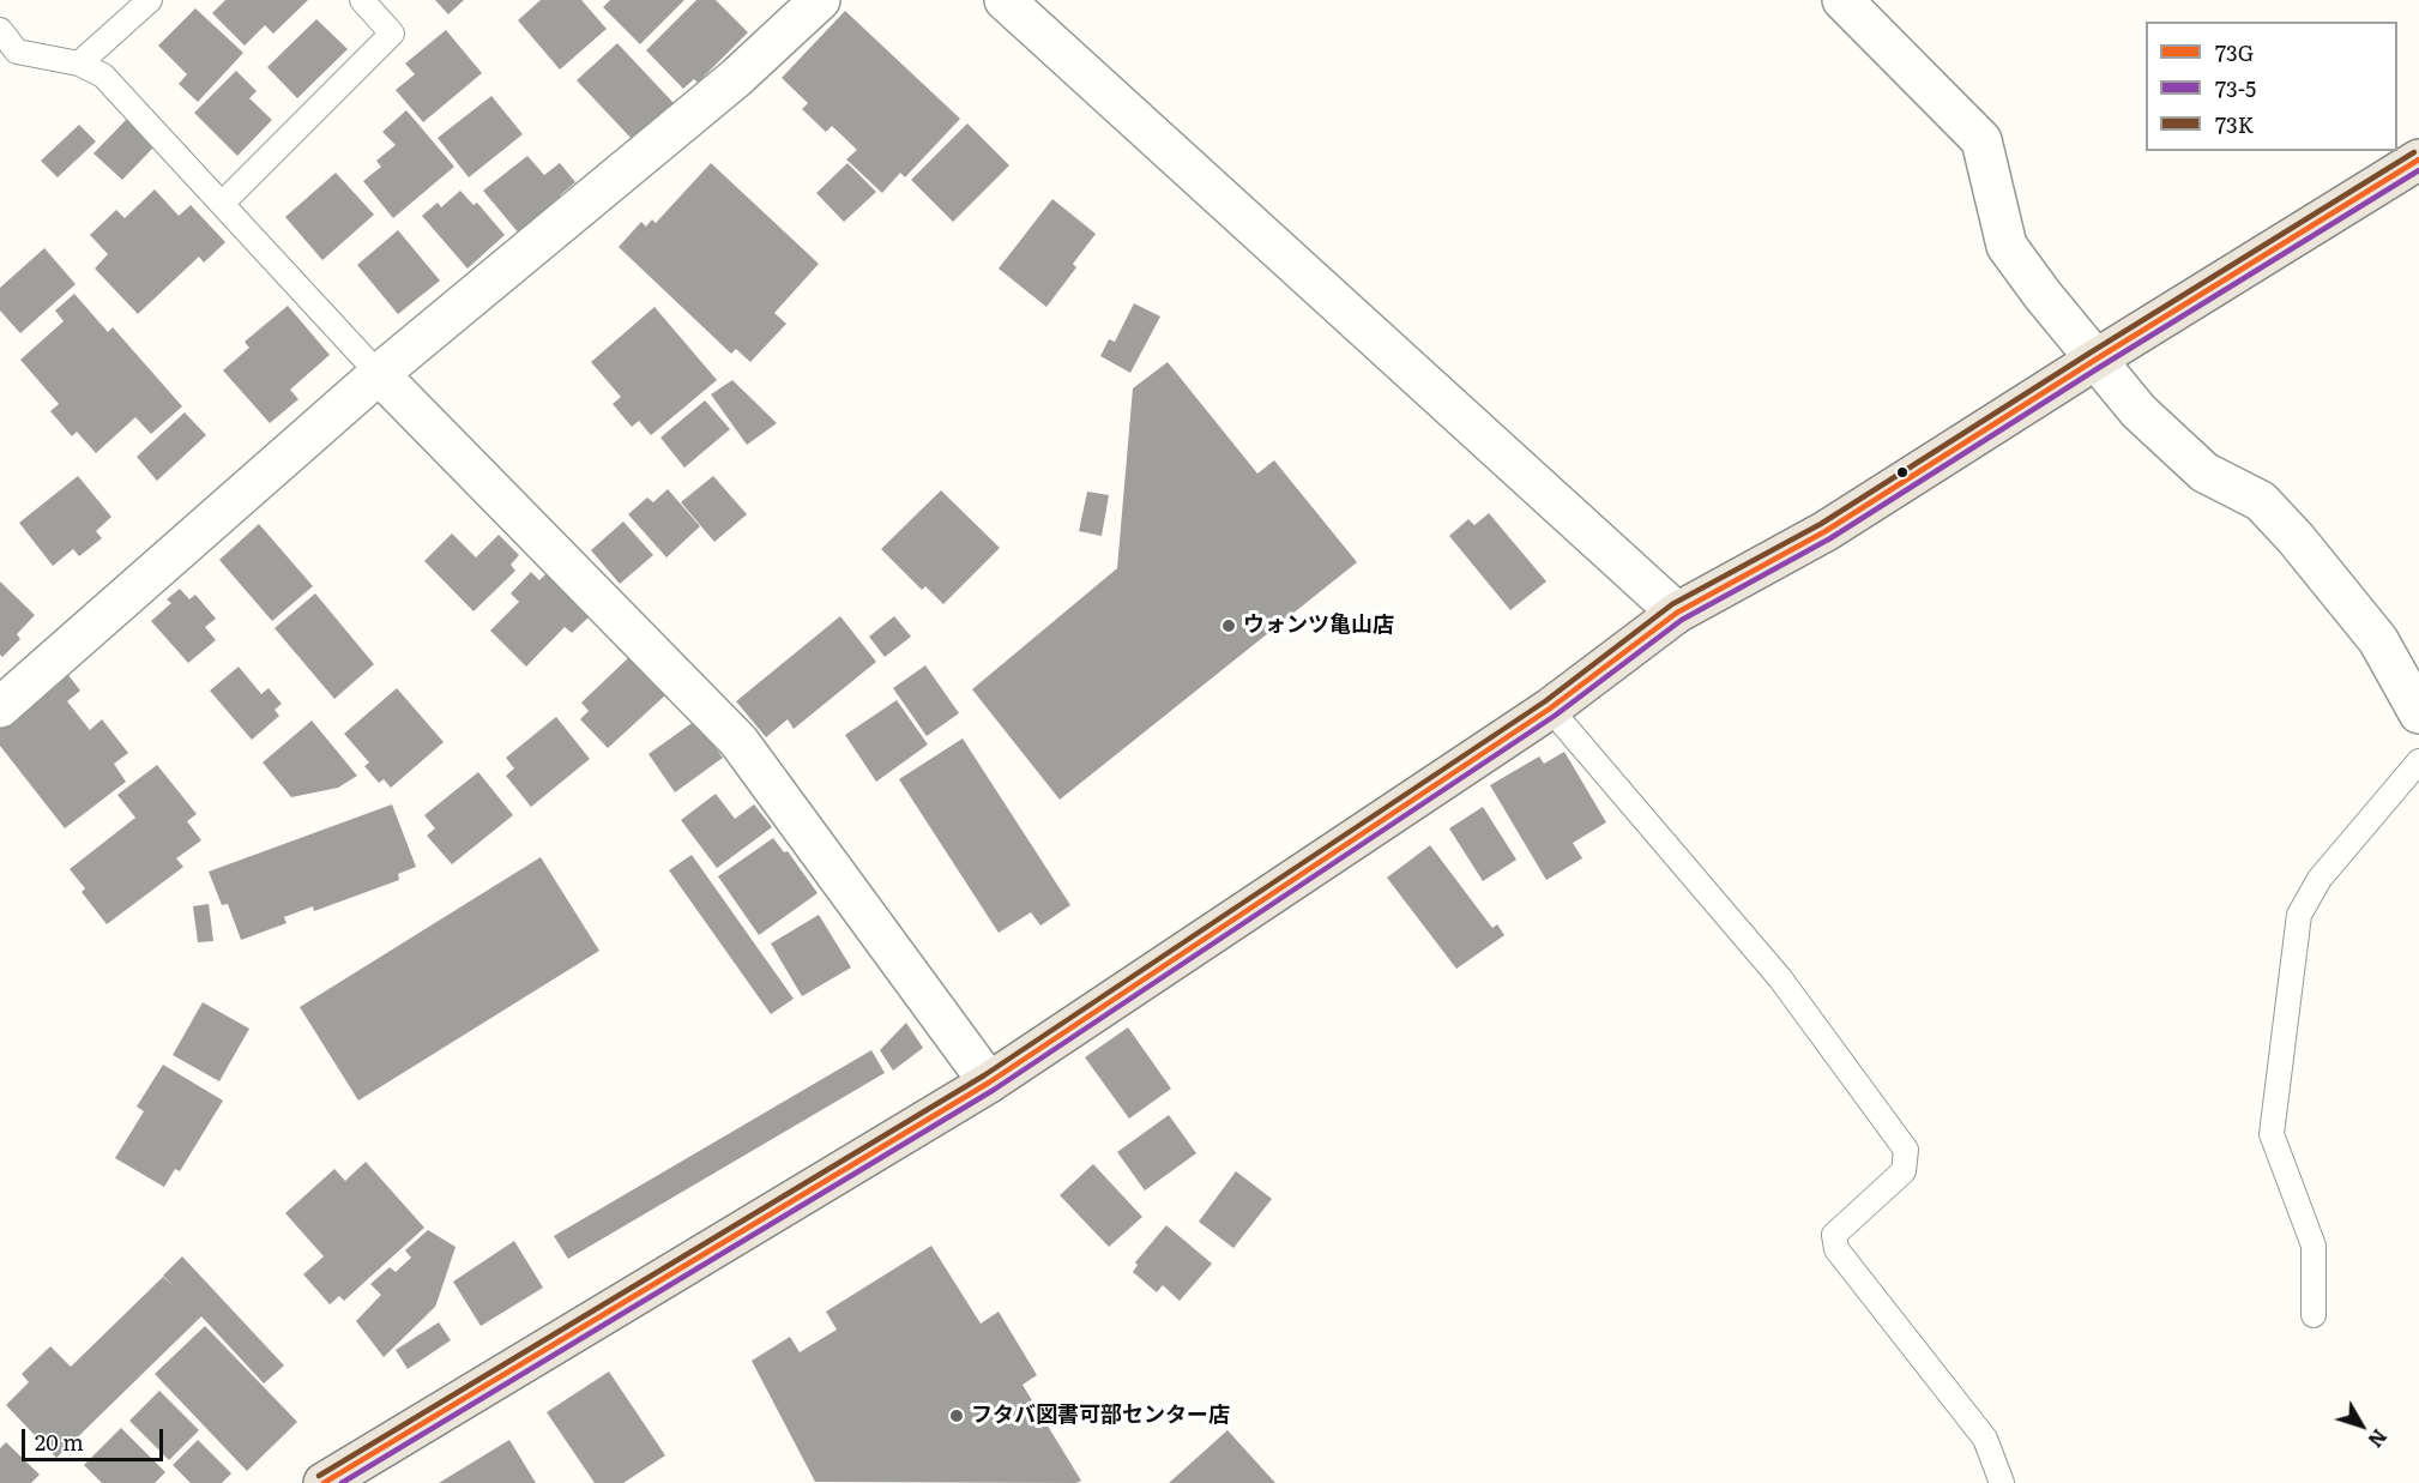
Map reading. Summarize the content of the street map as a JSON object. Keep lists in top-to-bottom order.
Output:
{
  "places": ["ウォンツ亀山店", "フタバ図書可部センター店"],
  "lines": ["transit line 73K", "transit line 73G", "transit line 73-5"],
  "legend": ["73G", "73-5", "73K"],
  "scale_bar": "20 m",
  "north": "bottom right"
}
